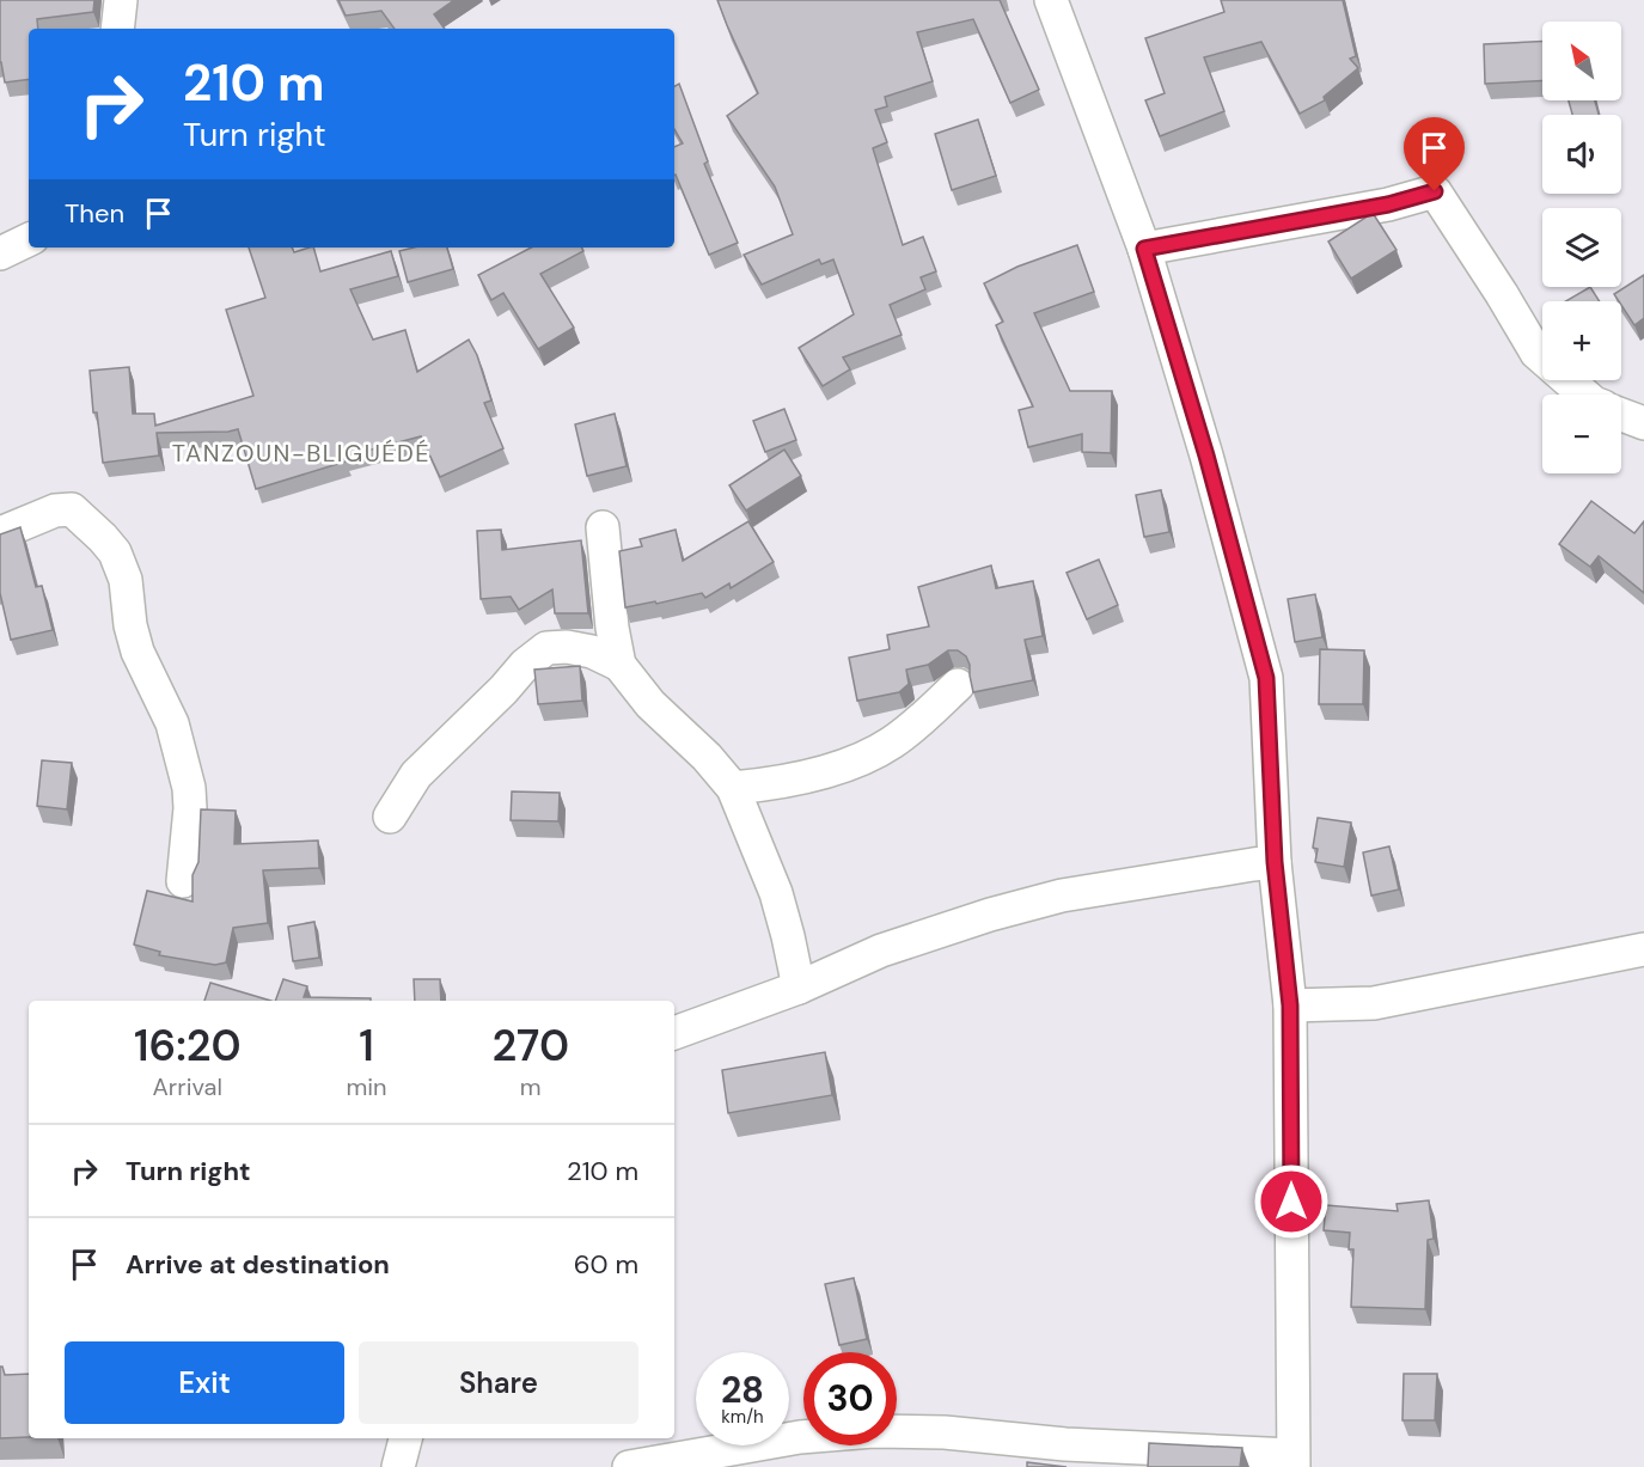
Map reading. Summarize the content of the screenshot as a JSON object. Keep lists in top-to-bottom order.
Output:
{
  "districts": ["TANZOUN-BLIGUÉDÉ"],
  "north": "top left",
  "page": {
    "map_buttons": ["+", "−"],
    "turn": ["210 m", "Turn right"],
    "then": "Then",
    "eta": [
      "16:20",
      "Arrival",
      "1",
      "min",
      "270",
      "m"
    ],
    "list": [
      {
        "name": "Turn right",
        "value": "210 m"
      },
      {
        "name": "Arrive at destination",
        "value": "60 m"
      }
    ],
    "buttons": ["Exit", "Share"],
    "speed": "28 km/h",
    "limit": "30"
  }
}
